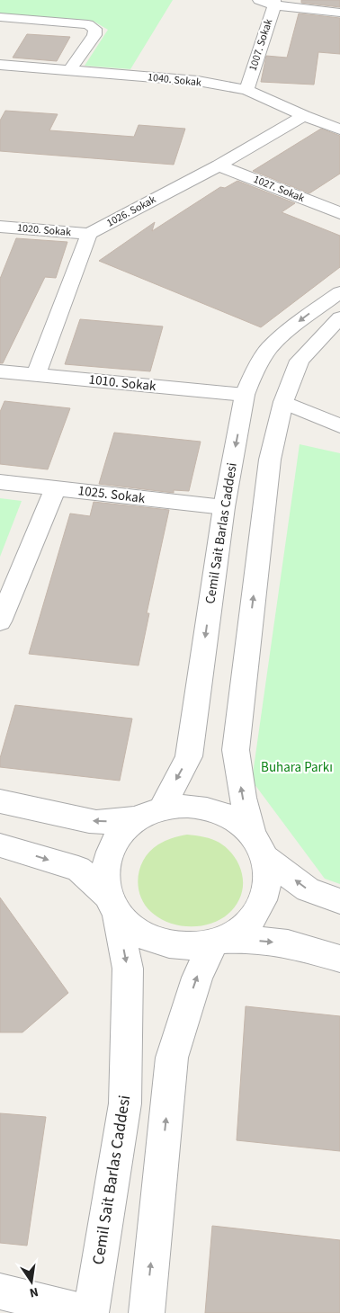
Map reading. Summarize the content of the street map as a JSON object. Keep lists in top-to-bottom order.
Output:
{
  "streets": {
    "street": [
      "1007. Sokak",
      "1040. Sokak",
      "1027. Sokak",
      "1026. Sokak",
      "1020. Sokak",
      "1010. Sokak",
      "1025. Sokak",
      "Cemil Sait Barlas Caddesi"
    ]
  },
  "crossings": [
    ["1007. Sokak", "1040. Sokak"],
    ["1040. Sokak", "1026. Sokak"],
    ["1027. Sokak", "1026. Sokak"],
    ["1026. Sokak", "1020. Sokak"],
    ["1010. Sokak", "Cemil Sait Barlas Caddesi"],
    ["1025. Sokak", "Cemil Sait Barlas Caddesi"]
  ],
  "parks": ["Buhara Parkı"],
  "north": "bottom"
}
